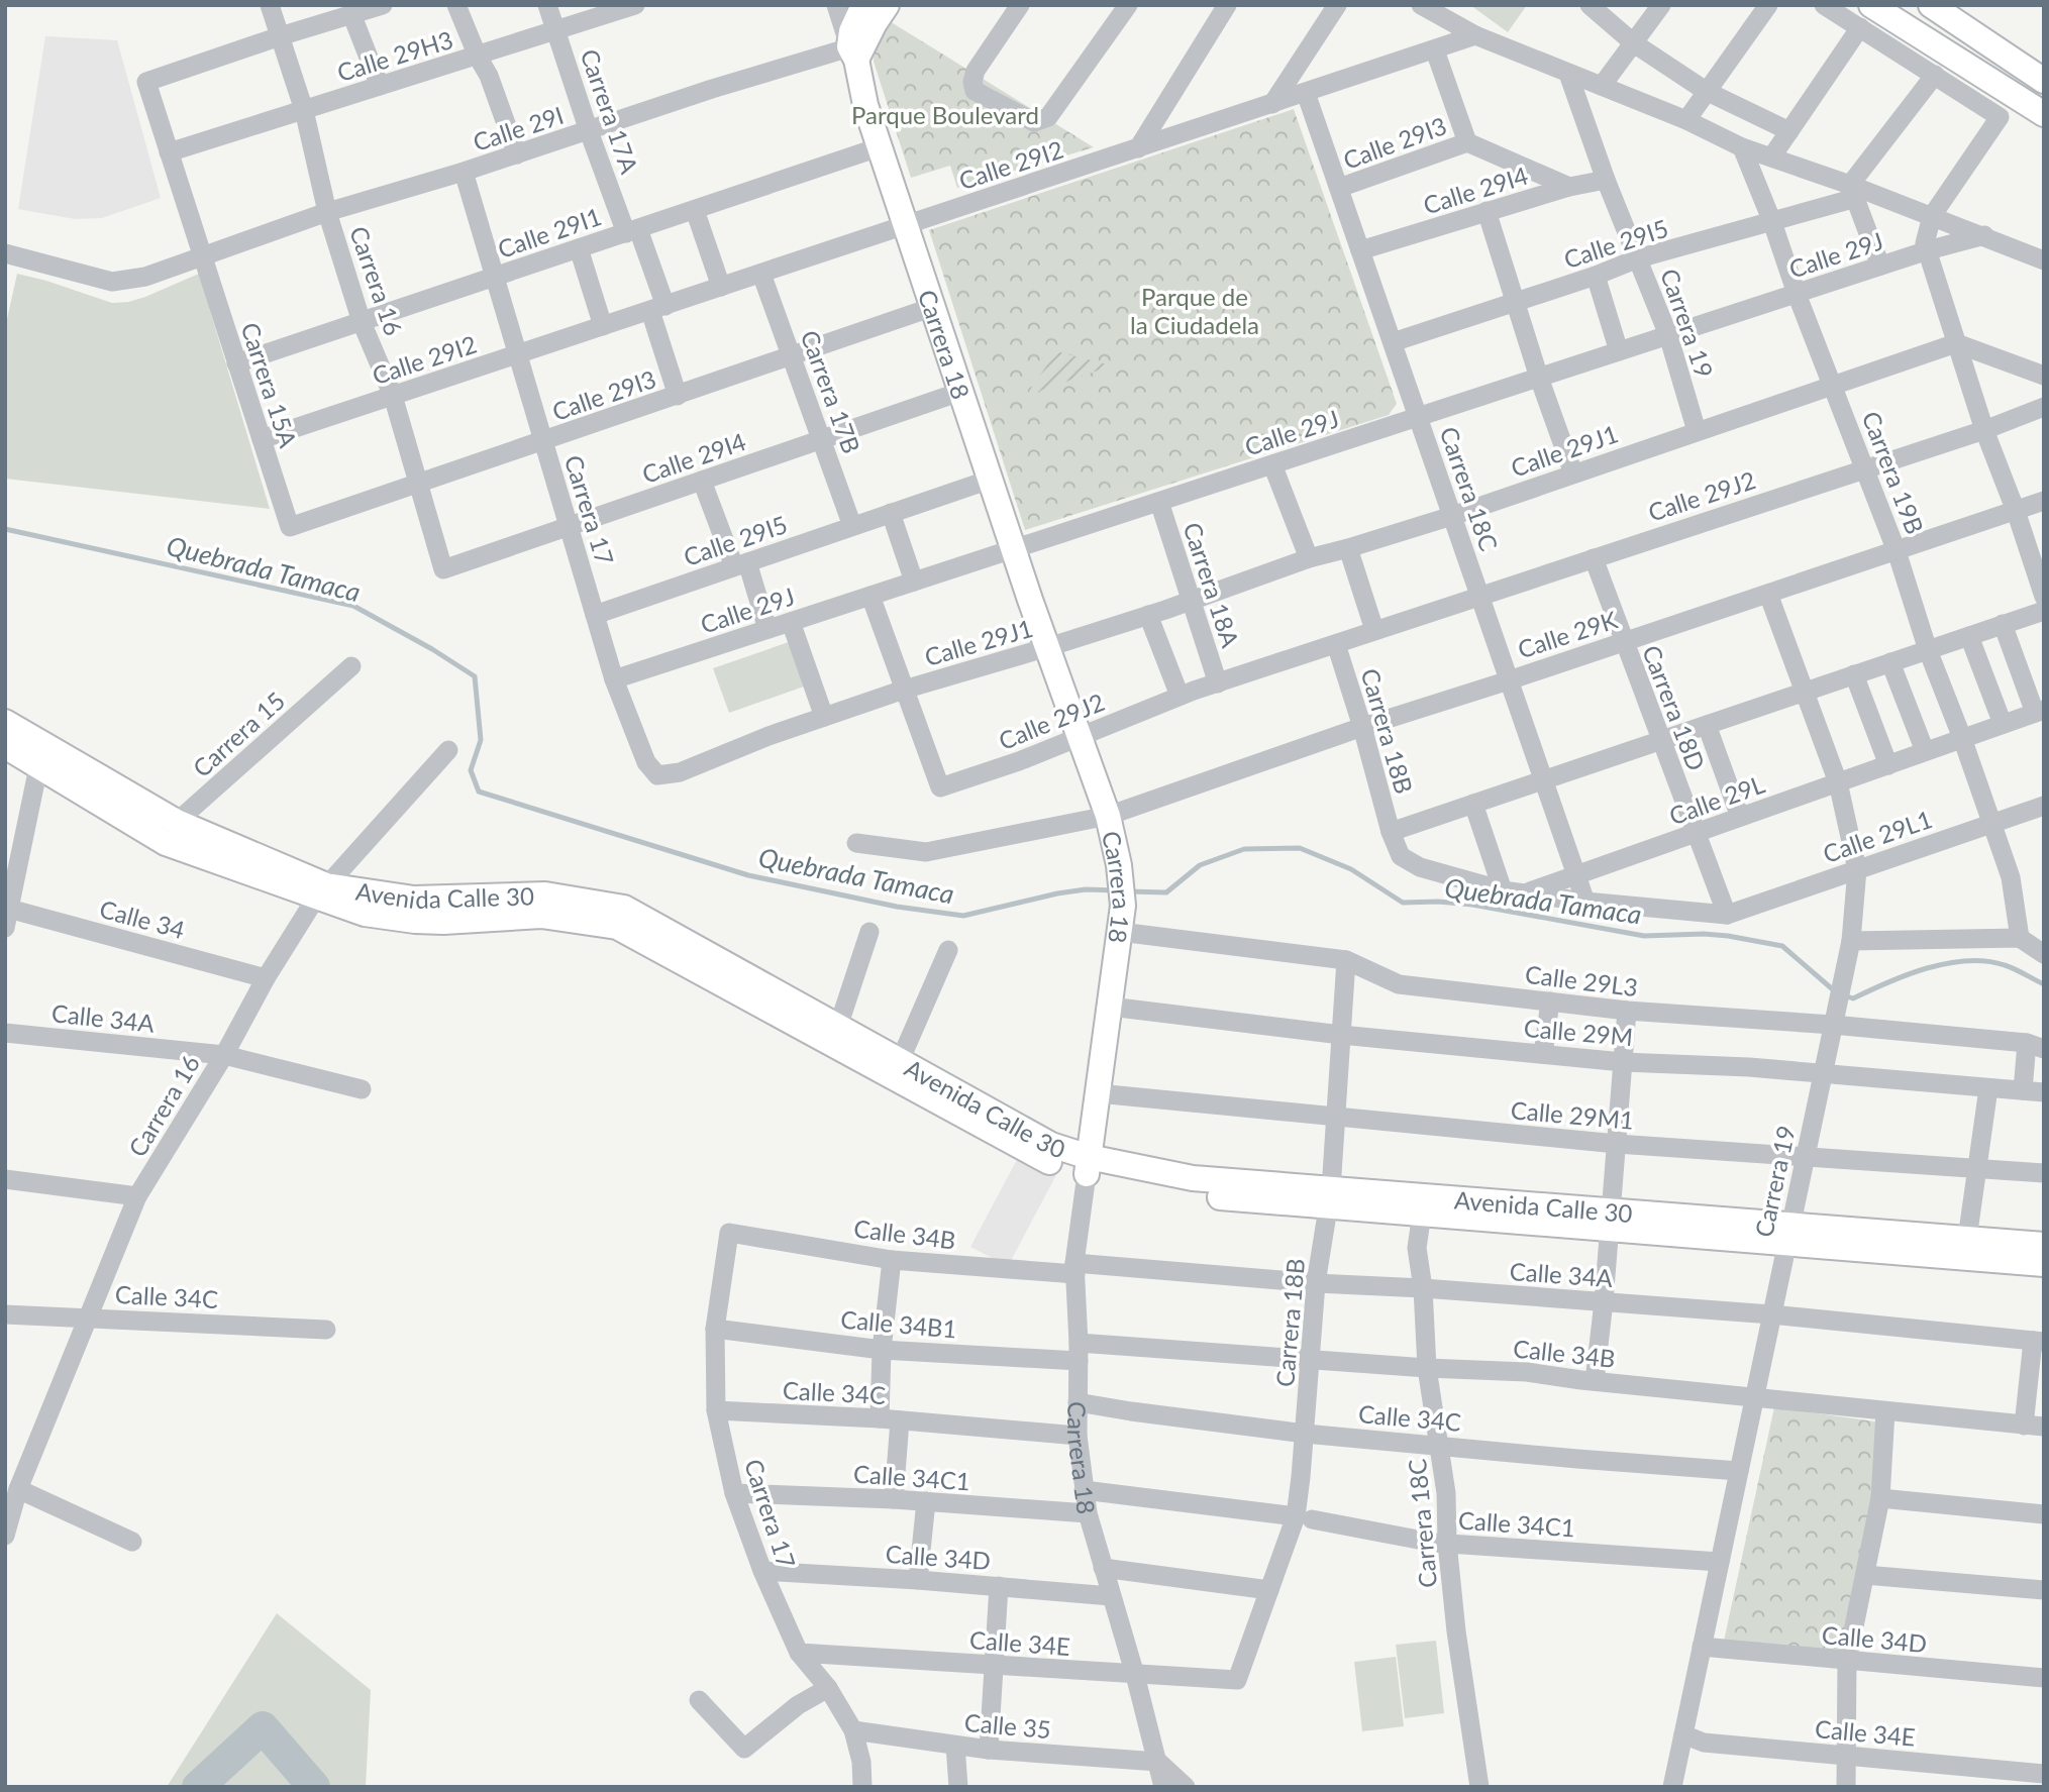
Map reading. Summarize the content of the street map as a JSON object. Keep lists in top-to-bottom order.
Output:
{
  "streets": {
    "main road": ["Carrera 18", "Avenida Calle 30"],
    "street": [
      "Calle 29H3",
      "Carrera 17A",
      "Calle 29I",
      "Calle 29I3",
      "Calle 29I2",
      "Calle 29I4",
      "Calle 29I1",
      "Calle 29I5",
      "Calle 29J",
      "Carrera 16",
      "Carrera 19",
      "Carrera 15A",
      "Carrera 17B",
      "Calle 29J1",
      "Carrera 19B",
      "Carrera 18C",
      "Calle 29J2",
      "Carrera 17",
      "Carrera 18A",
      "Calle 29K",
      "Carrera 18D",
      "Carrera 18B",
      "Carrera 15",
      "Calle 29L",
      "Calle 29L1",
      "Calle 34",
      "Calle 29L3",
      "Calle 34A",
      "Calle 29M",
      "Calle 29M1",
      "Calle 34B",
      "Calle 34C",
      "Calle 34B1",
      "Calle 34C1",
      "Calle 34D",
      "Calle 34E",
      "Calle 35"
    ]
  },
  "crossings": [
    ["Calle 29H3", "Carrera 17A"],
    ["Calle 29H3", "Carrera 16"],
    ["Calle 29H3", "Carrera 15A"],
    ["Carrera 17A", "Calle 29I"],
    ["Carrera 17A", "Calle 29I3"],
    ["Carrera 17A", "Calle 29I2"],
    ["Carrera 17A", "Calle 29I1"],
    ["Calle 29I", "Carrera 16"],
    ["Calle 29I", "Carrera 18"],
    ["Calle 29I", "Carrera 15A"],
    ["Calle 29I", "Carrera 17"],
    ["Calle 29I3", "Carrera 16"],
    ["Calle 29I3", "Carrera 18"],
    ["Calle 29I3", "Carrera 15A"],
    ["Calle 29I3", "Carrera 17B"],
    ["Calle 29I3", "Carrera 18C"],
    ["Calle 29I3", "Carrera 17"],
    ["Calle 29I2", "Carrera 16"],
    ["Calle 29I2", "Carrera 18"],
    ["Calle 29I2", "Carrera 15A"],
    ["Calle 29I2", "Carrera 17B"],
    ["Calle 29I2", "Carrera 18C"],
    ["Calle 29I2", "Carrera 17"],
    ["Calle 29I4", "Carrera 16"],
    ["Calle 29I4", "Carrera 19"],
    ["Calle 29I4", "Carrera 18"],
    ["Calle 29I4", "Carrera 17B"],
    ["Calle 29I4", "Carrera 18C"],
    ["Calle 29I4", "Carrera 17"],
    ["Calle 29I1", "Carrera 16"],
    ["Calle 29I1", "Carrera 18"],
    ["Calle 29I1", "Carrera 15A"],
    ["Calle 29I1", "Carrera 17"],
    ["Calle 29I5", "Carrera 19"],
    ["Calle 29I5", "Carrera 18"],
    ["Calle 29I5", "Carrera 17B"],
    ["Calle 29I5", "Carrera 19B"],
    ["Calle 29I5", "Carrera 18C"],
    ["Calle 29I5", "Carrera 17"],
    ["Calle 29J", "Carrera 19"],
    ["Calle 29J", "Carrera 18"],
    ["Calle 29J", "Carrera 19B"],
    ["Calle 29J", "Carrera 18C"],
    ["Calle 29J", "Carrera 17"],
    ["Calle 29J", "Carrera 18A"],
    ["Carrera 16", "Carrera 15A"],
    ["Carrera 16", "Avenida Calle 30"],
    ["Carrera 16", "Calle 34"],
    ["Carrera 16", "Calle 34A"],
    ["Carrera 16", "Calle 34C"],
    ["Carrera 19", "Calle 29J1"],
    ["Carrera 19", "Calle 29K"],
    ["Carrera 19", "Calle 29L"],
    ["Carrera 19", "Calle 29L1"],
    ["Carrera 19", "Avenida Calle 30"],
    ["Carrera 19", "Calle 29L3"],
    ["Carrera 19", "Calle 34A"],
    ["Carrera 19", "Calle 29M"],
    ["Carrera 19", "Calle 29M1"],
    ["Carrera 19", "Calle 34B"],
    ["Carrera 19", "Calle 34C"],
    ["Carrera 19", "Calle 34C1"],
    ["Carrera 19", "Calle 34D"],
    ["Carrera 19", "Calle 34E"],
    ["Carrera 18", "Calle 29J1"],
    ["Carrera 18", "Calle 29J2"],
    ["Carrera 18", "Calle 29K"],
    ["Carrera 18", "Avenida Calle 30"],
    ["Carrera 18", "Calle 29L3"],
    ["Carrera 18", "Calle 34A"],
    ["Carrera 18", "Calle 29M"],
    ["Carrera 18", "Calle 29M1"],
    ["Carrera 18", "Calle 34B"],
    ["Carrera 18", "Calle 34C"],
    ["Carrera 18", "Calle 34B1"],
    ["Carrera 18", "Calle 34C1"],
    ["Carrera 18", "Calle 34D"],
    ["Carrera 18", "Calle 34E"],
    ["Carrera 18", "Calle 35"],
    ["Calle 29J1", "Carrera 19B"],
    ["Calle 29J1", "Carrera 18C"],
    ["Calle 29J1", "Calle 29J2"],
    ["Calle 29J1", "Carrera 17"],
    ["Calle 29J1", "Carrera 18A"],
    ["Carrera 19B", "Calle 29J2"],
    ["Carrera 19B", "Calle 29K"],
    ["Carrera 19B", "Calle 29L"],
    ["Carrera 19B", "Calle 29L1"],
    ["Carrera 18C", "Calle 29J2"],
    ["Carrera 18C", "Calle 29K"],
    ["Carrera 18C", "Carrera 18B"],
    ["Carrera 18C", "Calle 29L"],
    ["Carrera 18C", "Avenida Calle 30"],
    ["Carrera 18C", "Calle 34A"],
    ["Carrera 18C", "Calle 34B"],
    ["Carrera 18C", "Calle 34C"],
    ["Carrera 18C", "Calle 34C1"],
    ["Calle 29J2", "Carrera 18A"],
    ["Calle 29J2", "Carrera 18D"],
    ["Calle 29J2", "Carrera 18B"],
    ["Carrera 17", "Calle 34B"],
    ["Carrera 17", "Calle 34C"],
    ["Carrera 17", "Calle 34B1"],
    ["Carrera 17", "Calle 34C1"],
    ["Carrera 17", "Calle 34D"],
    ["Carrera 17", "Calle 34E"],
    ["Carrera 17", "Calle 35"],
    ["Calle 29K", "Carrera 18D"],
    ["Calle 29K", "Carrera 18B"],
    ["Carrera 18D", "Carrera 18B"],
    ["Carrera 18D", "Calle 29L"],
    ["Carrera 18D", "Calle 29L1"],
    ["Carrera 18B", "Calle 29L"],
    ["Carrera 18B", "Calle 29L1"],
    ["Carrera 18B", "Avenida Calle 30"],
    ["Carrera 18B", "Calle 29L3"],
    ["Carrera 18B", "Calle 34A"],
    ["Carrera 18B", "Calle 29M"],
    ["Carrera 18B", "Calle 29M1"],
    ["Carrera 18B", "Calle 34B"],
    ["Carrera 18B", "Calle 34C"],
    ["Carrera 18B", "Calle 34C1"],
    ["Carrera 18B", "Calle 34E"],
    ["Carrera 15", "Avenida Calle 30"],
    ["Calle 34A", "Calle 34B"],
    ["Calle 34B", "Calle 34B1"]
  ],
  "water": ["Quebrada Tamaca"],
  "parks": ["Parque Boulevard", "Parque de la Ciudadela"]
}
